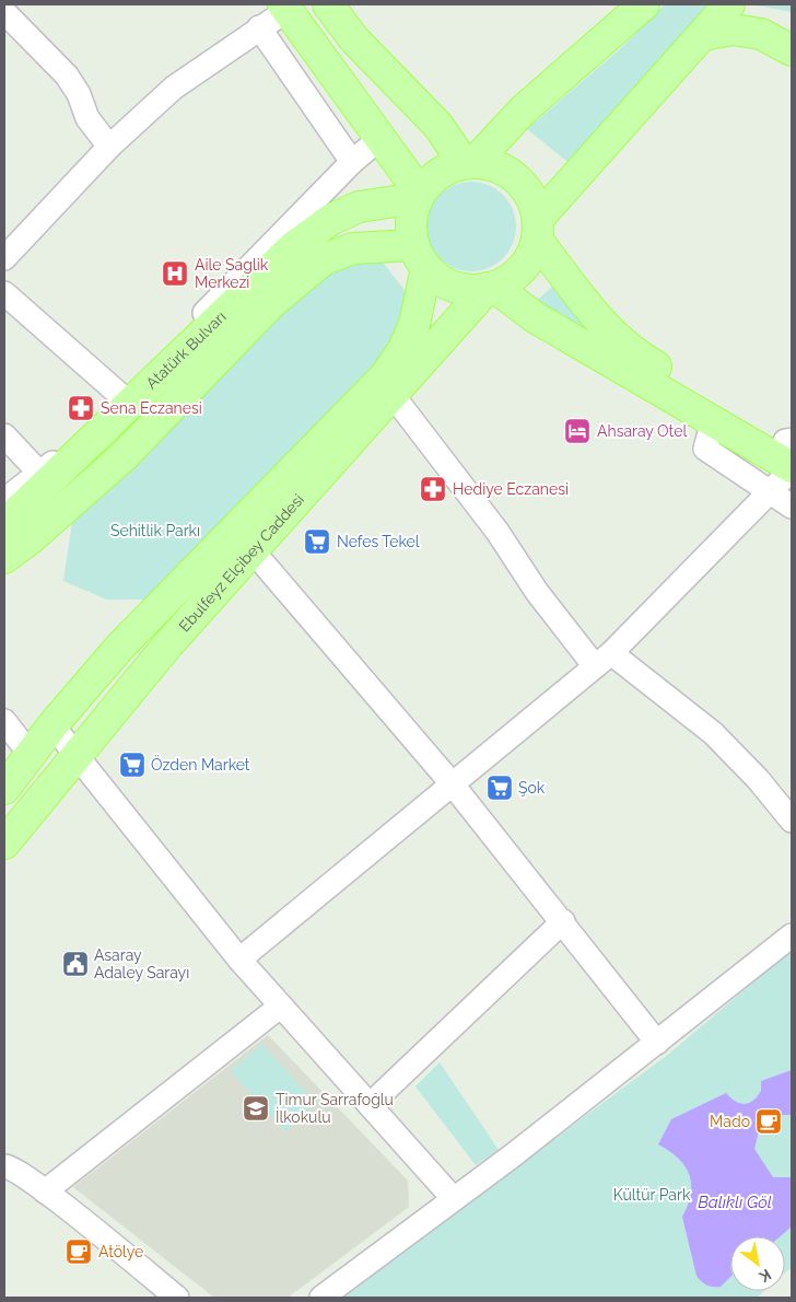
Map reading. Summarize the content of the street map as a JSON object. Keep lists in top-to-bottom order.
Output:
{
  "streets": {
    "main road": ["Atatürk Bulvarı", "Ebulfeyz Elçibey Caddesi"]
  },
  "crossings": [
    ["Atatürk Bulvarı", "Ebulfeyz Elçibey Caddesi"]
  ],
  "water": ["Balıklı Göl"],
  "parks": ["Sehitlik Parkı", "Kültür Park"],
  "places": {
    "hospital": ["Aile Saglik Merkezi"],
    "pharmacy": ["Sena Eczanesi", "Hediye Eczanesi"],
    "hotel": ["Ahsaray Otel"],
    "supermarket": ["Nefes Tekel", "Özden Market", "Şok"],
    "public building": ["Asaray Adaley Sarayı"],
    "school or university": ["Timur Sarrafoğlu İlkokulu"],
    "cafe": ["Mado", "Atölye"]
  },
  "north": "bottom right"
}
